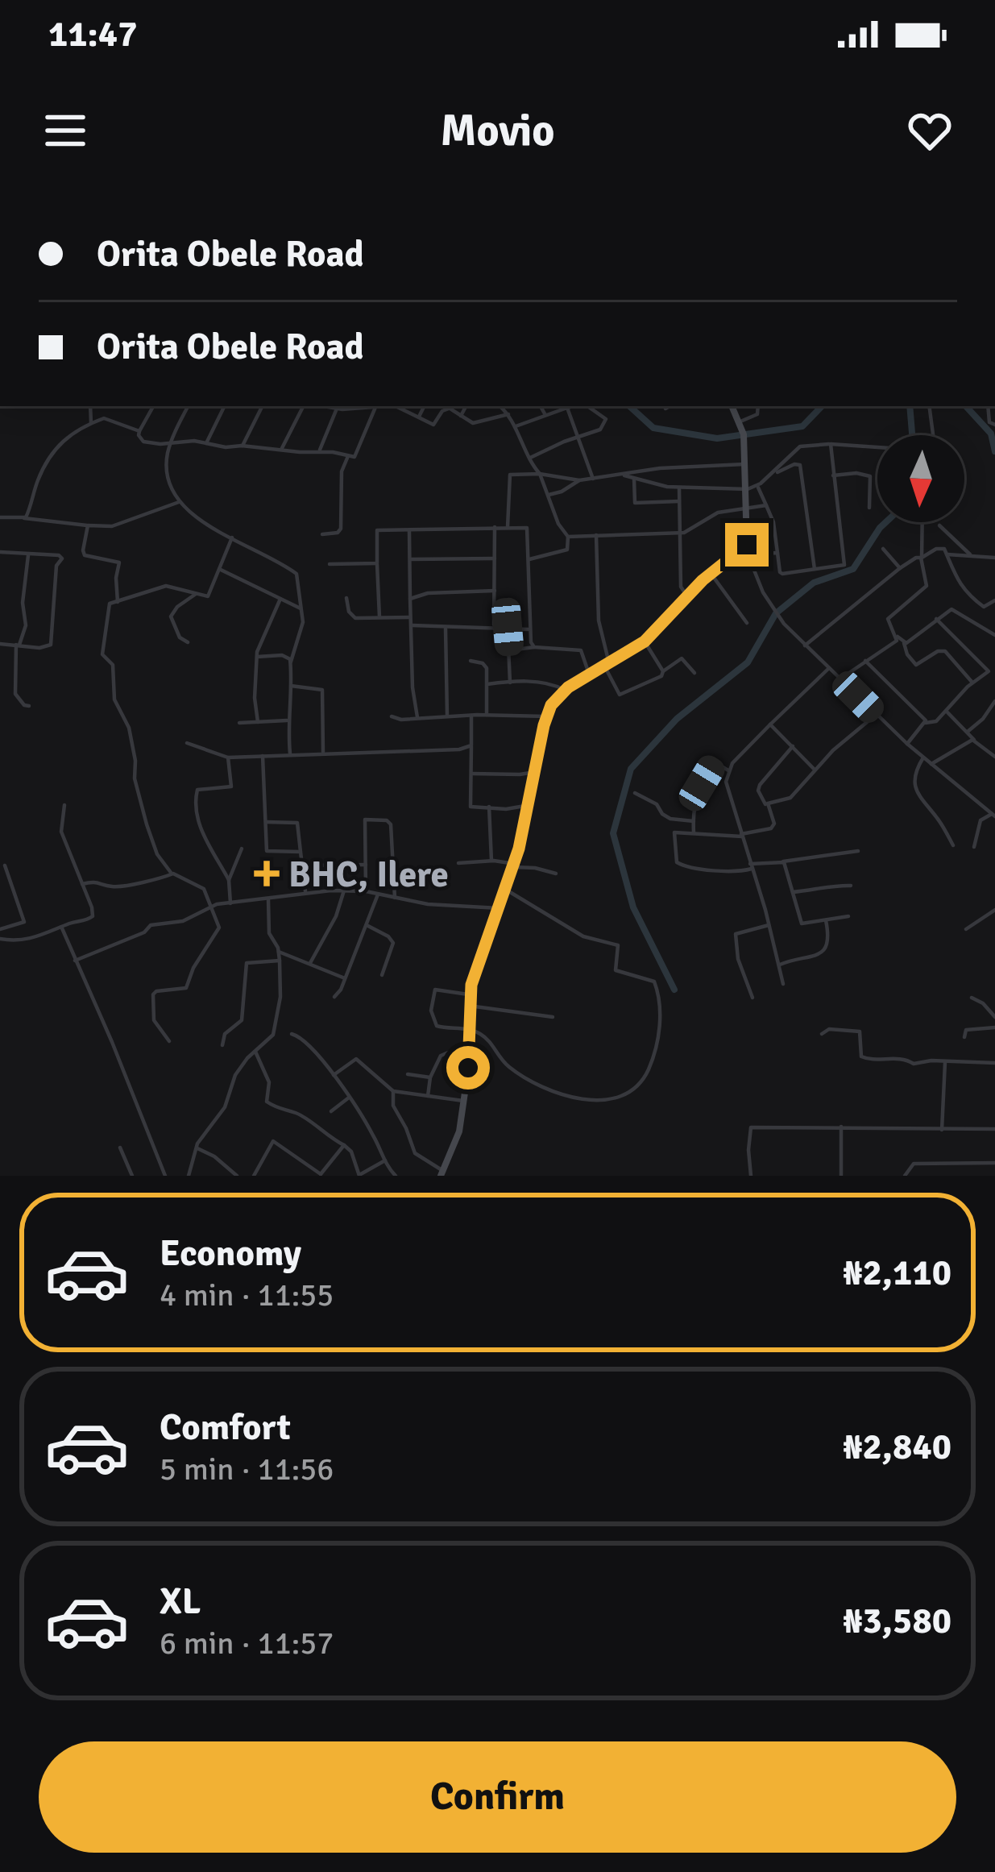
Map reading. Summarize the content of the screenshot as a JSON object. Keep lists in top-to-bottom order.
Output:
{
  "places": {
    "health": ["BHC, Ilere"]
  },
  "north": "bottom",
  "page": {
    "status": "11:47",
    "header": "Movio",
    "banner": ["Orita Obele Road", "Orita Obele Road"],
    "list": [
      {
        "name": "Economy",
        "note": "4 min · 11:55",
        "value": "₦2,110"
      },
      {
        "name": "Comfort",
        "note": "5 min · 11:56",
        "value": "₦2,840"
      },
      {
        "name": "XL",
        "note": "6 min · 11:57",
        "value": "₦3,580"
      }
    ],
    "buttons": "Confirm"
  }
}
